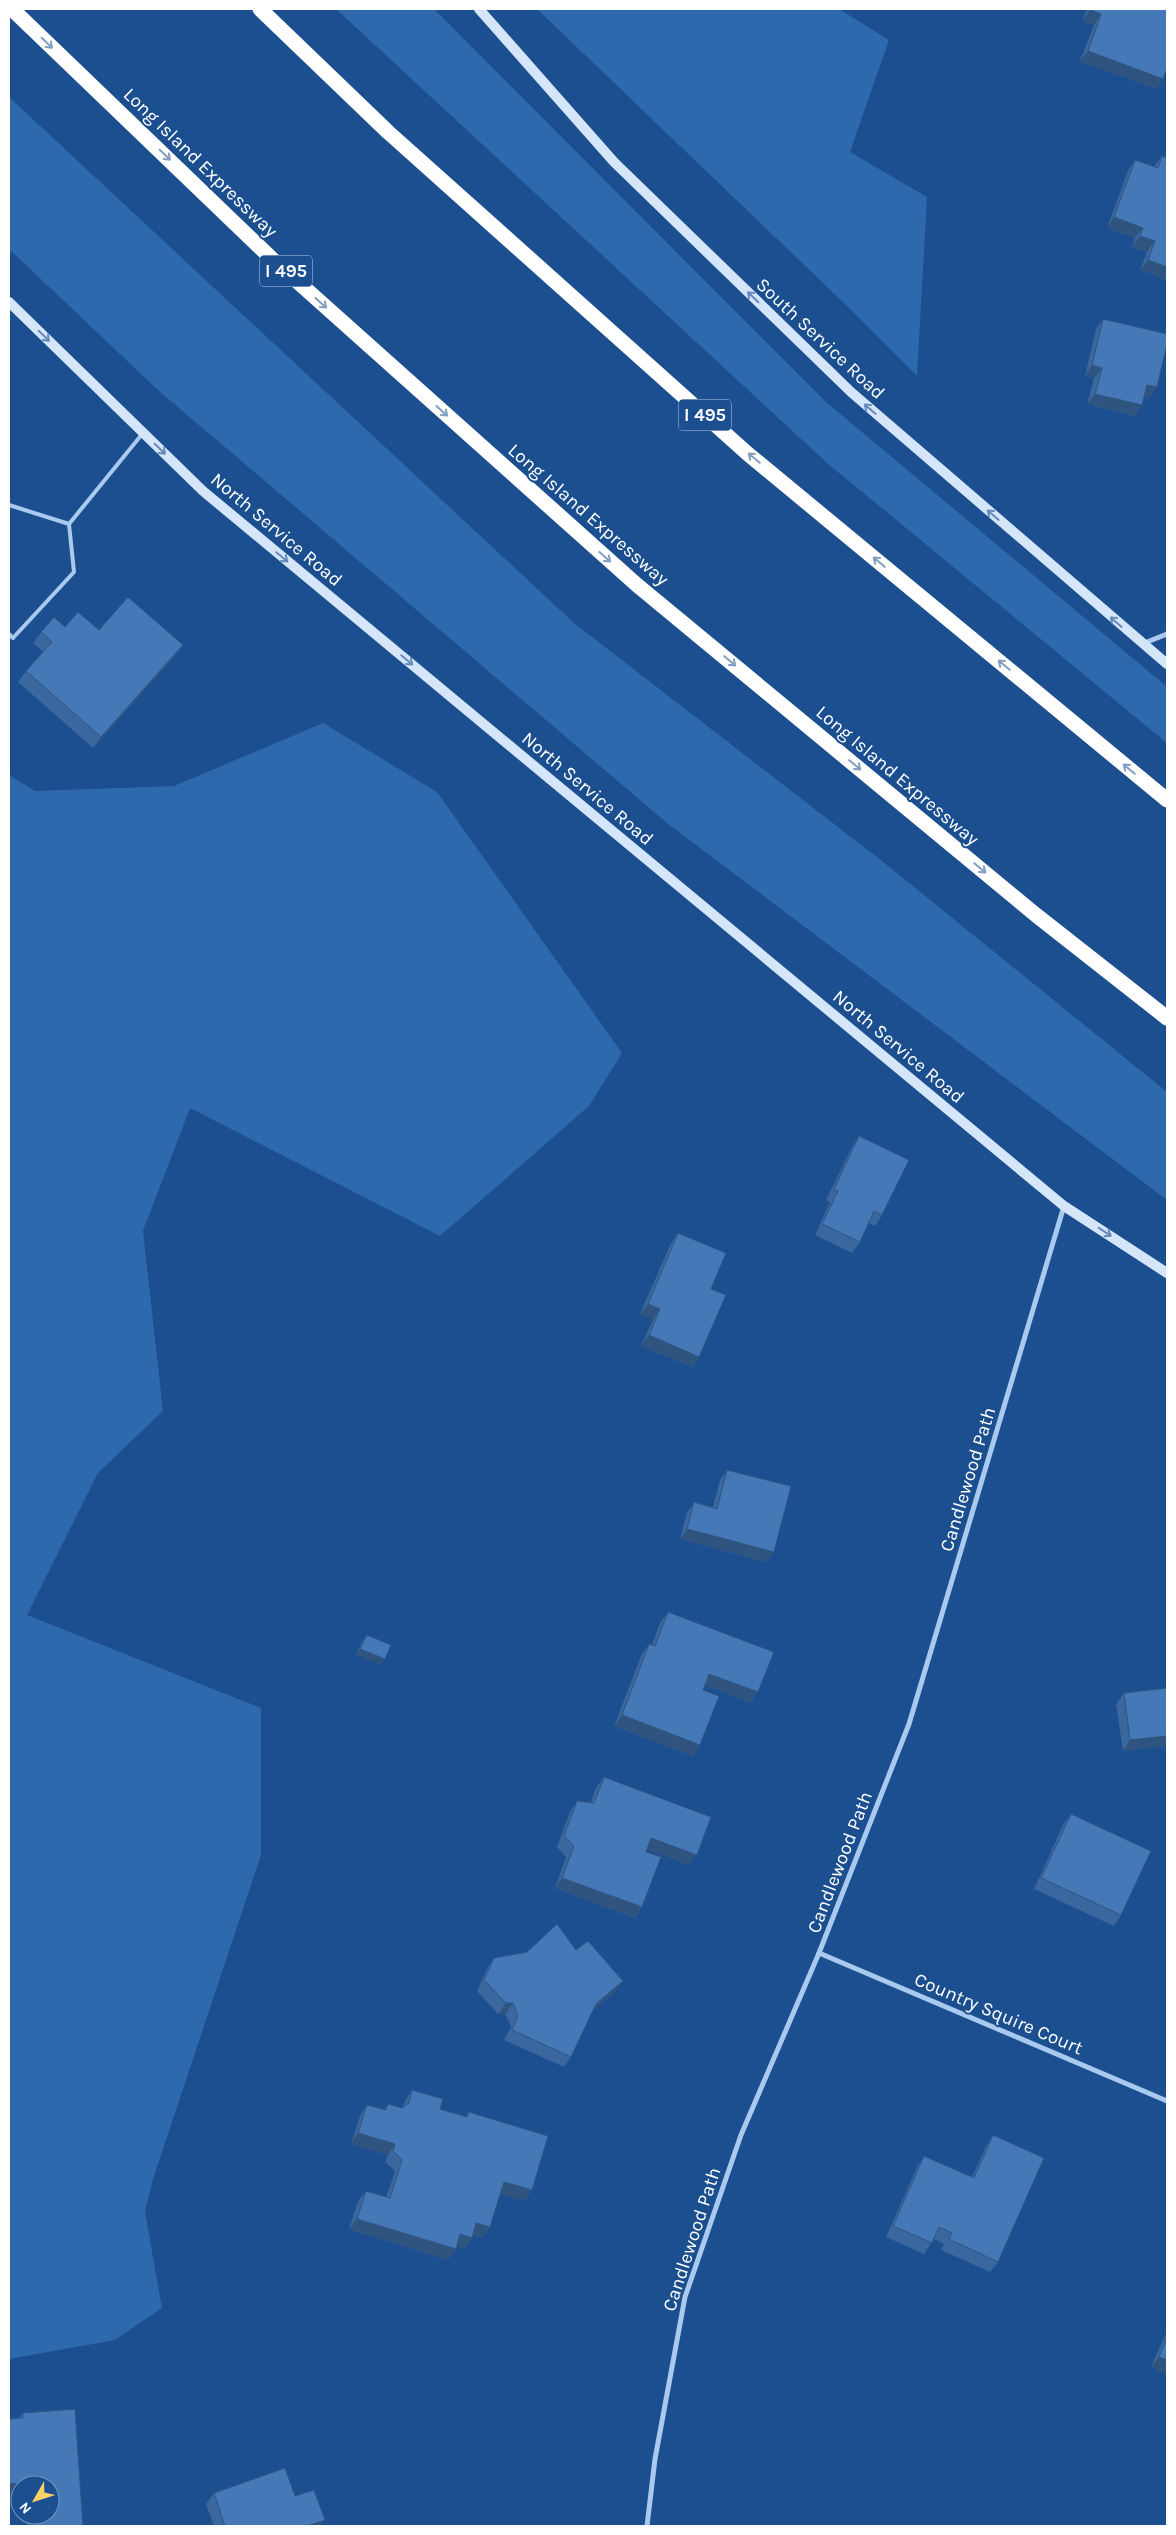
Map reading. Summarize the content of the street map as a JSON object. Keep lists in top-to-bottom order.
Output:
{
  "streets": {
    "highway": ["Long Island Expressway", "I 495"],
    "main road": ["South Service Road", "North Service Road"],
    "street": ["Candlewood Path", "Country Squire Court"]
  },
  "crossings": [
    ["North Service Road", "Candlewood Path"],
    ["Candlewood Path", "Country Squire Court"]
  ],
  "one_way": ["Long Island Expressway", "South Service Road", "North Service Road"],
  "north": "bottom left"
}
